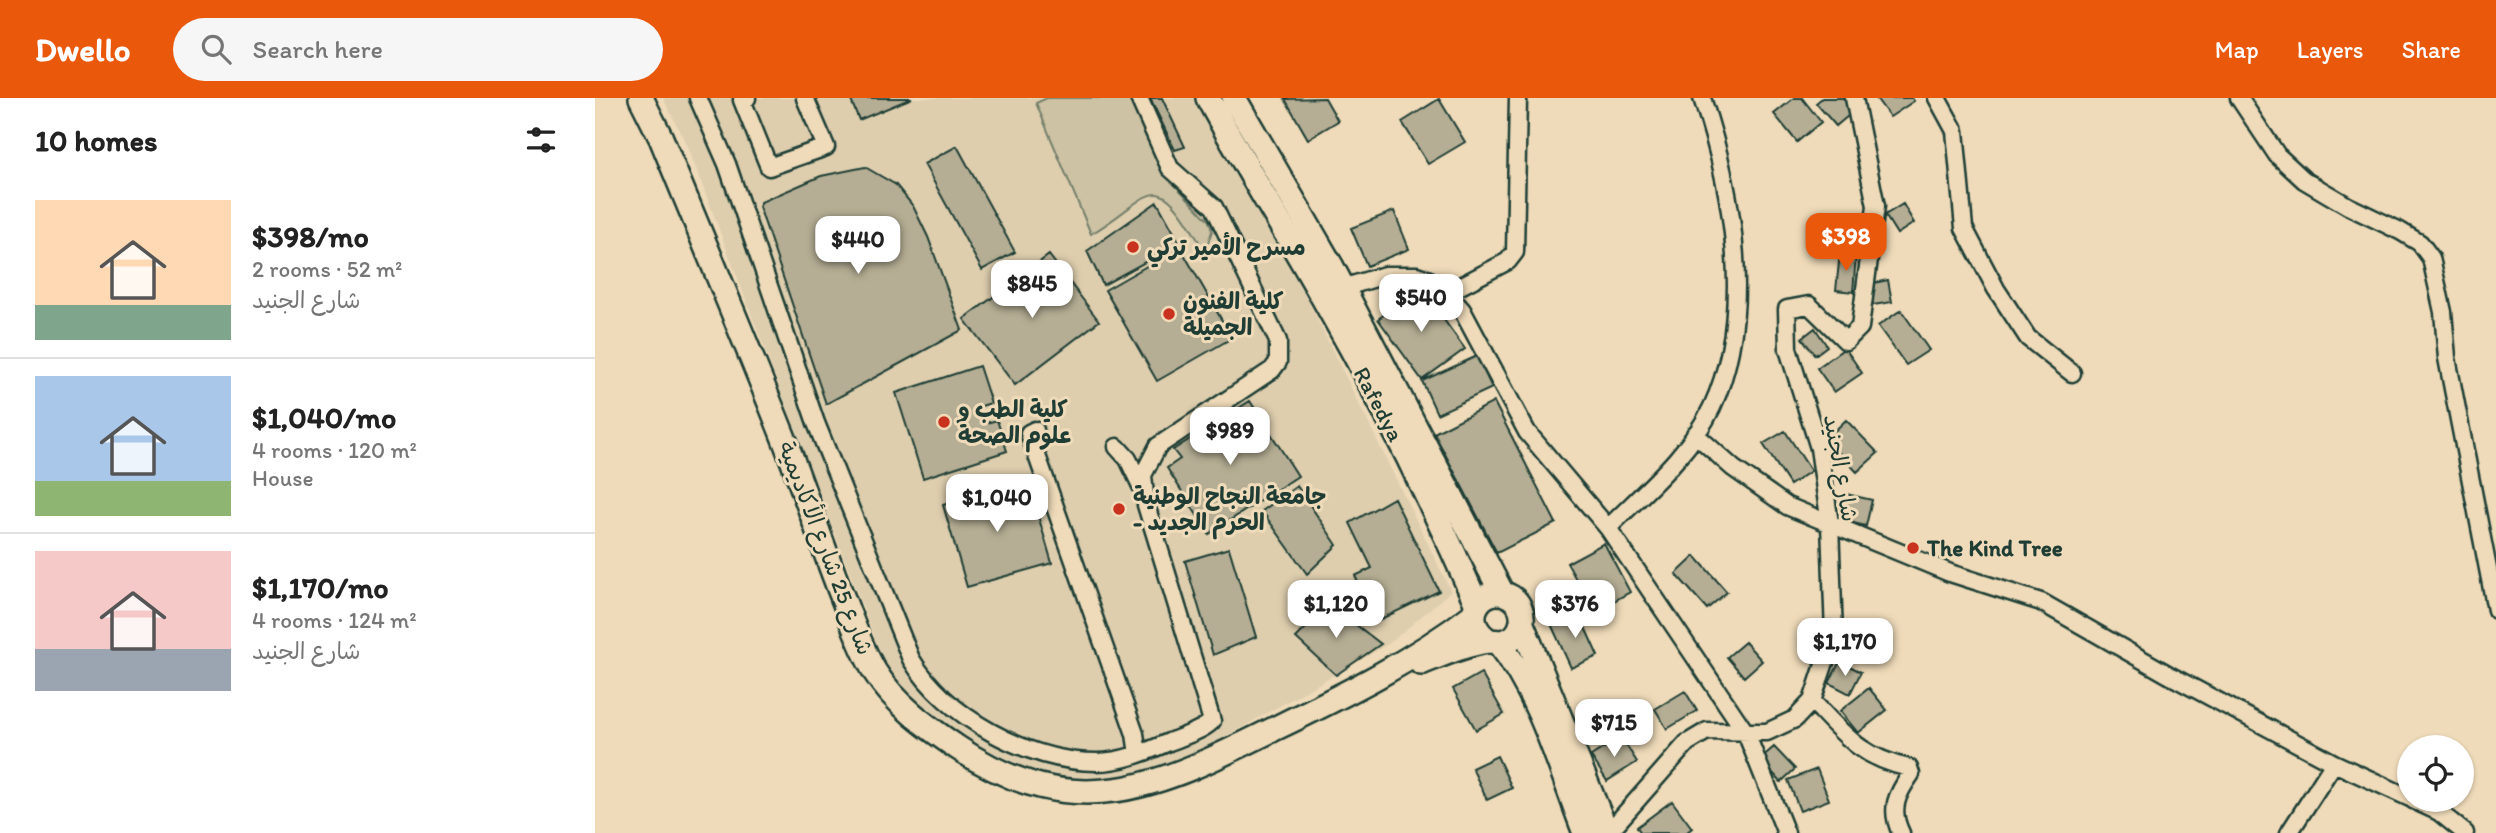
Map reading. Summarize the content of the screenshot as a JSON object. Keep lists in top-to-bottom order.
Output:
{
  "streets": {
    "main road": ["Rafedya", "شارع 25 شارع الأكاديمية"],
    "street": ["شارع الجنيد"]
  },
  "places": [
    "مسرح الأمير تركي",
    "كلية الفنون الجميلة",
    "كلية الطب و علوم الصحة",
    "جامعة النجاح الوطنية - الحرم الجديد",
    "The Kind Tree"
  ],
  "page": {
    "header": "Dwello",
    "search": "Search here",
    "nav": ["Map", "Layers", "Share"],
    "heading": "10 homes",
    "list": [
      {
        "name": "$398/mo",
        "note": "2 rooms · 52 m² · شارع الجنيد"
      },
      {
        "name": "$1,040/mo",
        "note": "4 rooms · 120 m² · House"
      },
      {
        "name": "$1,170/mo",
        "note": "4 rooms · 124 m² · شارع الجنيد"
      }
    ],
    "price": [
      "$398",
      "$440",
      "$845",
      "$540",
      "$989",
      "$1,040",
      "$1,120",
      "$376",
      "$1,170",
      "$715"
    ]
  }
}
